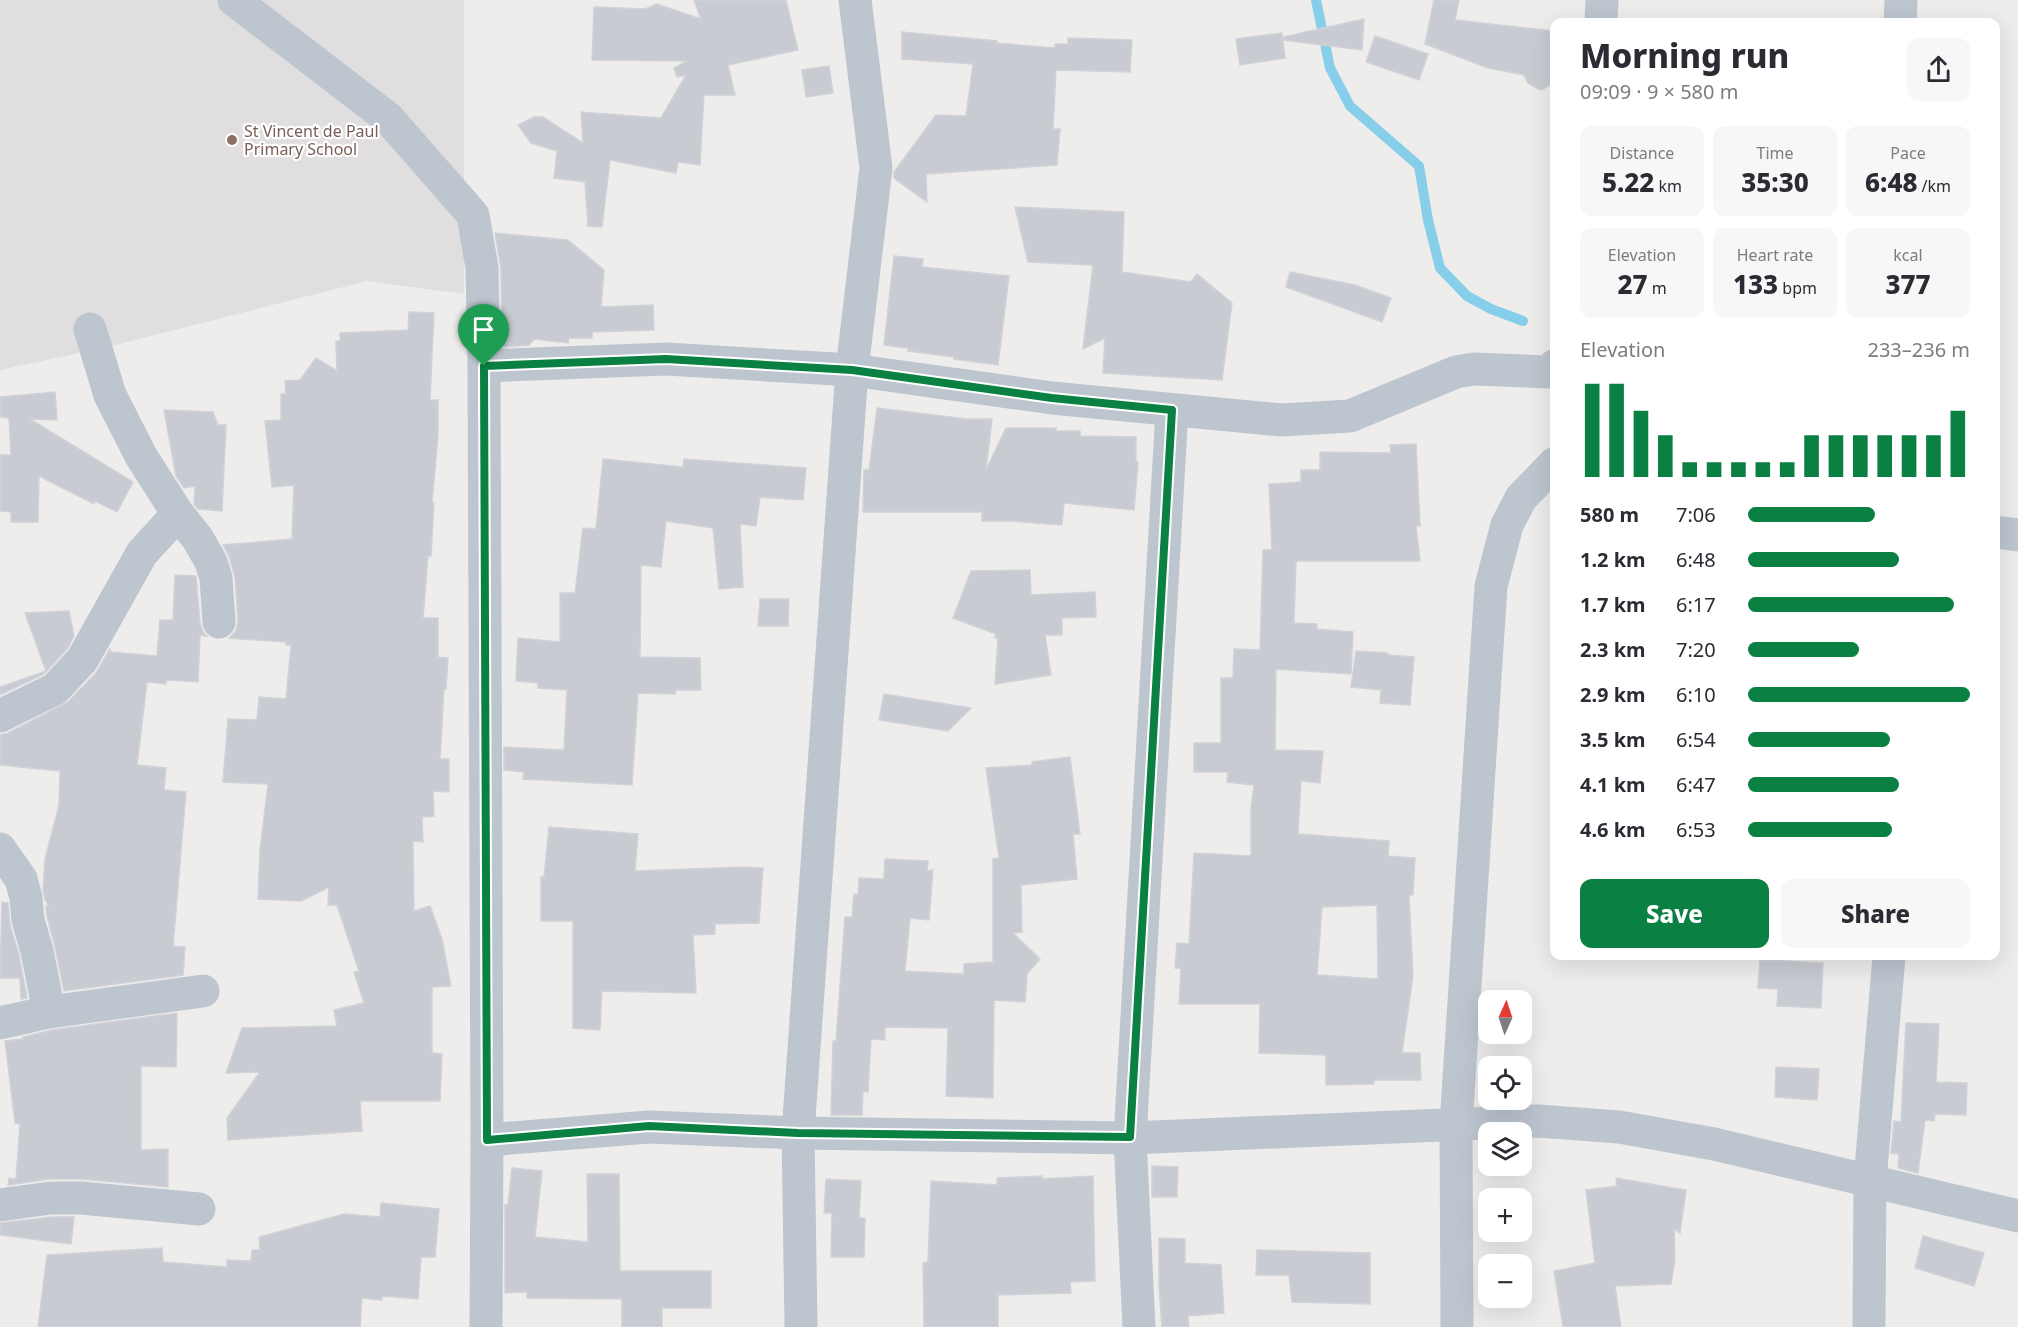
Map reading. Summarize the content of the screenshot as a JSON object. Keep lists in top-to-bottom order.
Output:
{
  "places": ["St Vincent de Paul Primary School"],
  "north": "top",
  "page": {
    "heading": ["Morning run", "09:09 · 9 × 580 m"],
    "stats": [
      ["Distance", "5.22 km"],
      ["Time", "35:30"],
      ["Pace", "6:48 /km"],
      ["Elevation", "27 m"],
      ["Heart rate", "133 bpm"],
      ["kcal", "377"]
    ],
    "chart": ["Elevation", "233–236 m"],
    "list": [
      {
        "name": "580 m",
        "note": "7:06"
      },
      {
        "name": "1.2 km",
        "note": "6:48"
      },
      {
        "name": "1.7 km",
        "note": "6:17"
      },
      {
        "name": "2.3 km",
        "note": "7:20"
      },
      {
        "name": "2.9 km",
        "note": "6:10"
      },
      {
        "name": "3.5 km",
        "note": "6:54"
      },
      {
        "name": "4.1 km",
        "note": "6:47"
      },
      {
        "name": "4.6 km",
        "note": "6:53"
      }
    ],
    "buttons": ["Save", "Share"],
    "map_buttons": ["+", "−"]
  }
}
